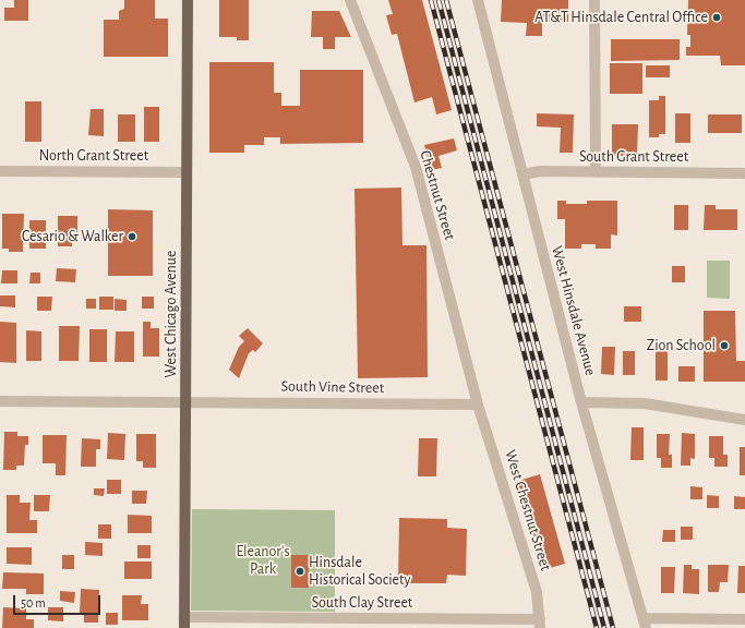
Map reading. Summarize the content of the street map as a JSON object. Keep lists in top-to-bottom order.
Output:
{
  "streets": {
    "main road": ["West Chicago Avenue"],
    "street": [
      "North Grant Street",
      "South Grant Street",
      "Chestnut Street",
      "West Hinsdale Avenue",
      "South Vine Street",
      "West Chestnut Street",
      "South Clay Street"
    ]
  },
  "crossings": [
    ["North Grant Street", "West Chicago Avenue"],
    ["South Grant Street", "West Hinsdale Avenue"],
    ["Chestnut Street", "South Vine Street"],
    ["Chestnut Street", "West Chestnut Street"],
    ["West Chicago Avenue", "South Vine Street"],
    ["West Chicago Avenue", "South Clay Street"],
    ["South Vine Street", "West Chestnut Street"],
    ["West Chestnut Street", "South Clay Street"]
  ],
  "parks": ["Eleanor's Park"],
  "places": [
    "AT&T Hinsdale Central Office",
    "Cesario & Walker",
    "Zion School",
    "Hinsdale Historical Society"
  ],
  "scale_bar": "50 m"
}
